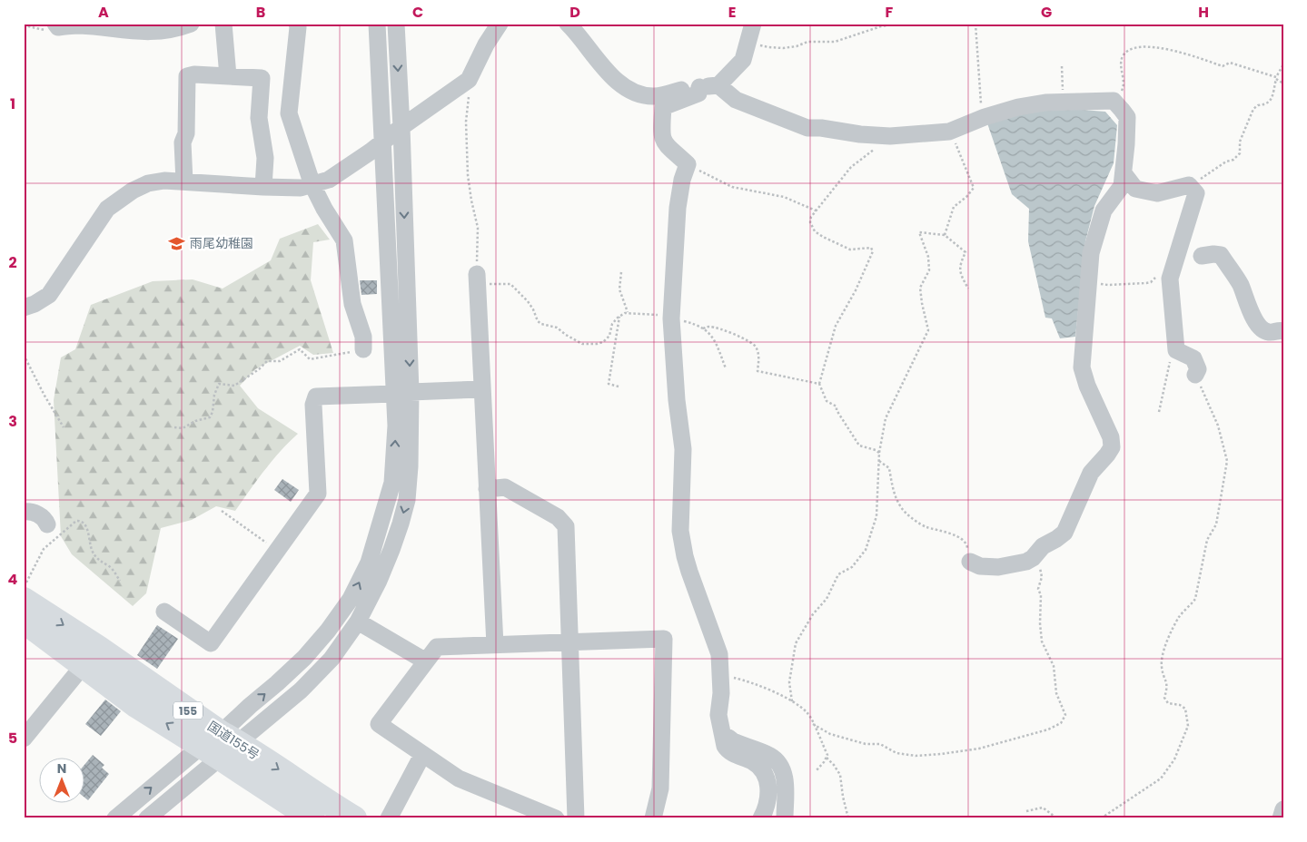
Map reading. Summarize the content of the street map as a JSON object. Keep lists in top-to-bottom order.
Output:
{
  "streets": {
    "highway": ["155", "国道155号"]
  },
  "places": {
    "school or university": ["雨尾幼稚園"]
  },
  "north": "top",
  "grid": {
    "columns": [
      "A",
      "B",
      "C",
      "D",
      "E",
      "F",
      "G",
      "H"
    ],
    "rows": [
      "1",
      "2",
      "3",
      "4",
      "5"
    ]
  }
}
